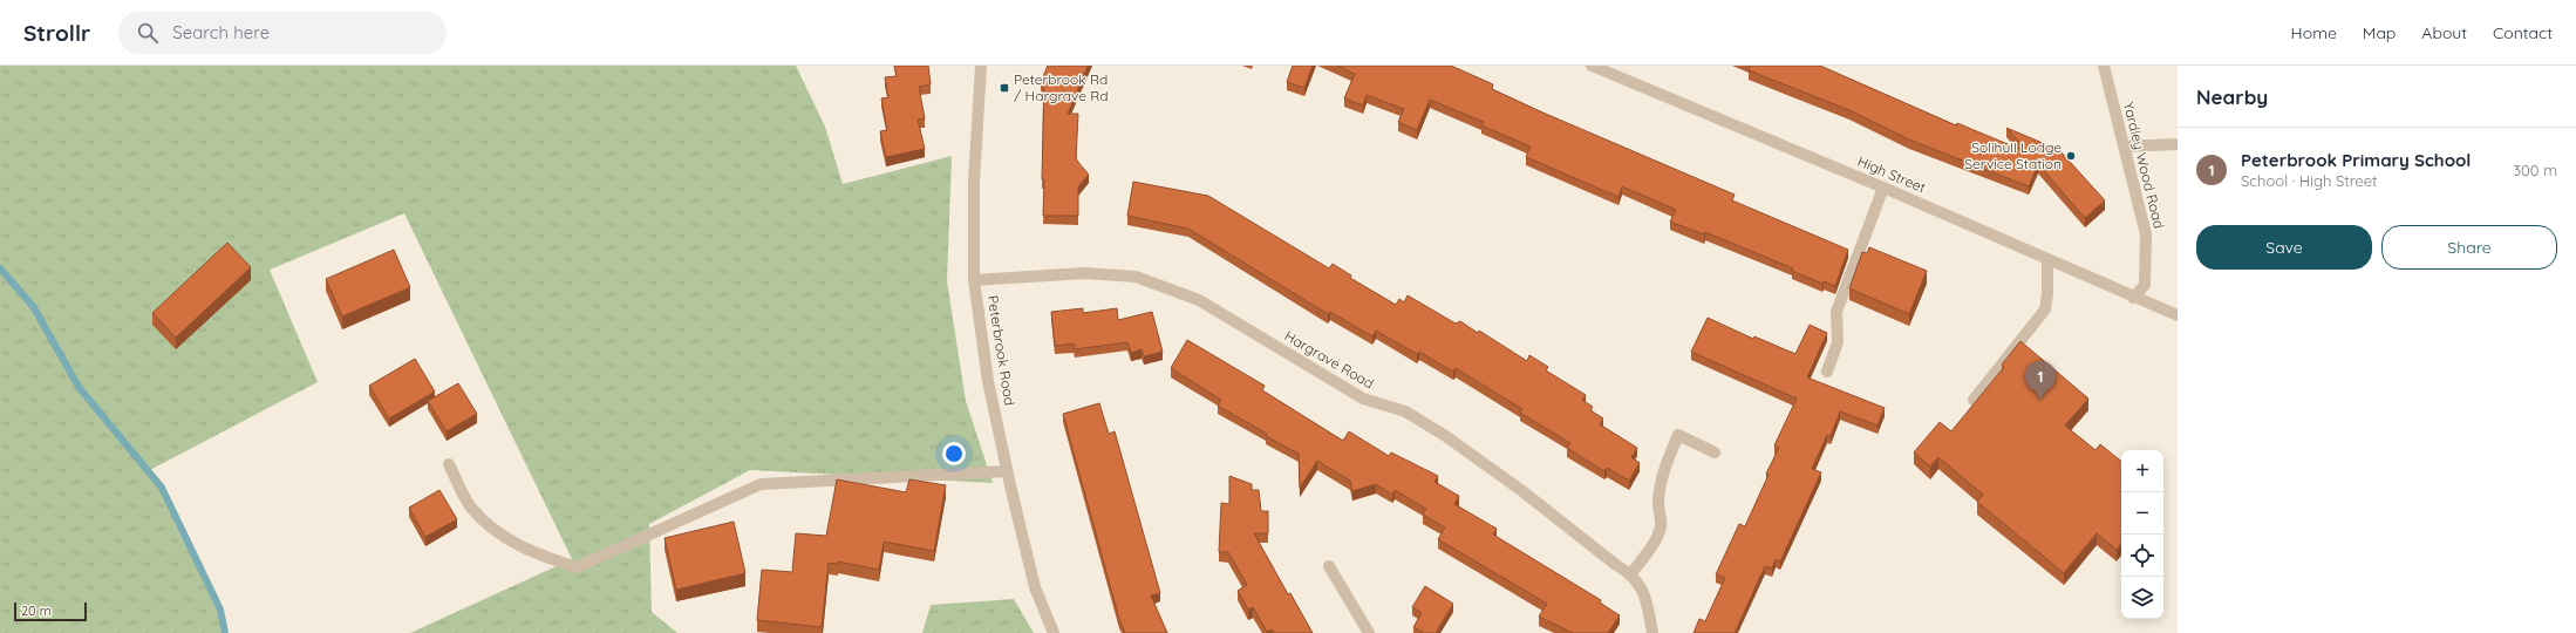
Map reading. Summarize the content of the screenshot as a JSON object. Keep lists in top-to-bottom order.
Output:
{
  "streets": {
    "street": [
      "Yardley Wood Road",
      "High Street",
      "Peterbrook Road",
      "Hargrave Road"
    ]
  },
  "crossings": [
    ["Yardley Wood Road", "High Street"],
    ["Peterbrook Road", "Hargrave Road"]
  ],
  "places": {
    "transit": ["Peterbrook Rd / Hargrave Rd"],
    "other": ["Solihull Lodge Service Station"]
  },
  "scale_bar": "20 m",
  "page": {
    "header": "Strollr",
    "search": "Search here",
    "nav": [
      "Home",
      "Map",
      "About",
      "Contact"
    ],
    "heading": "Nearby",
    "list": [
      {
        "mark": "1",
        "name": "Peterbrook Primary School",
        "note": "School · High Street",
        "value": "300 m"
      }
    ],
    "buttons": ["Save", "Share"],
    "pins": "1",
    "map_buttons": ["+", "−"],
    "scale": "20 m"
  }
}
